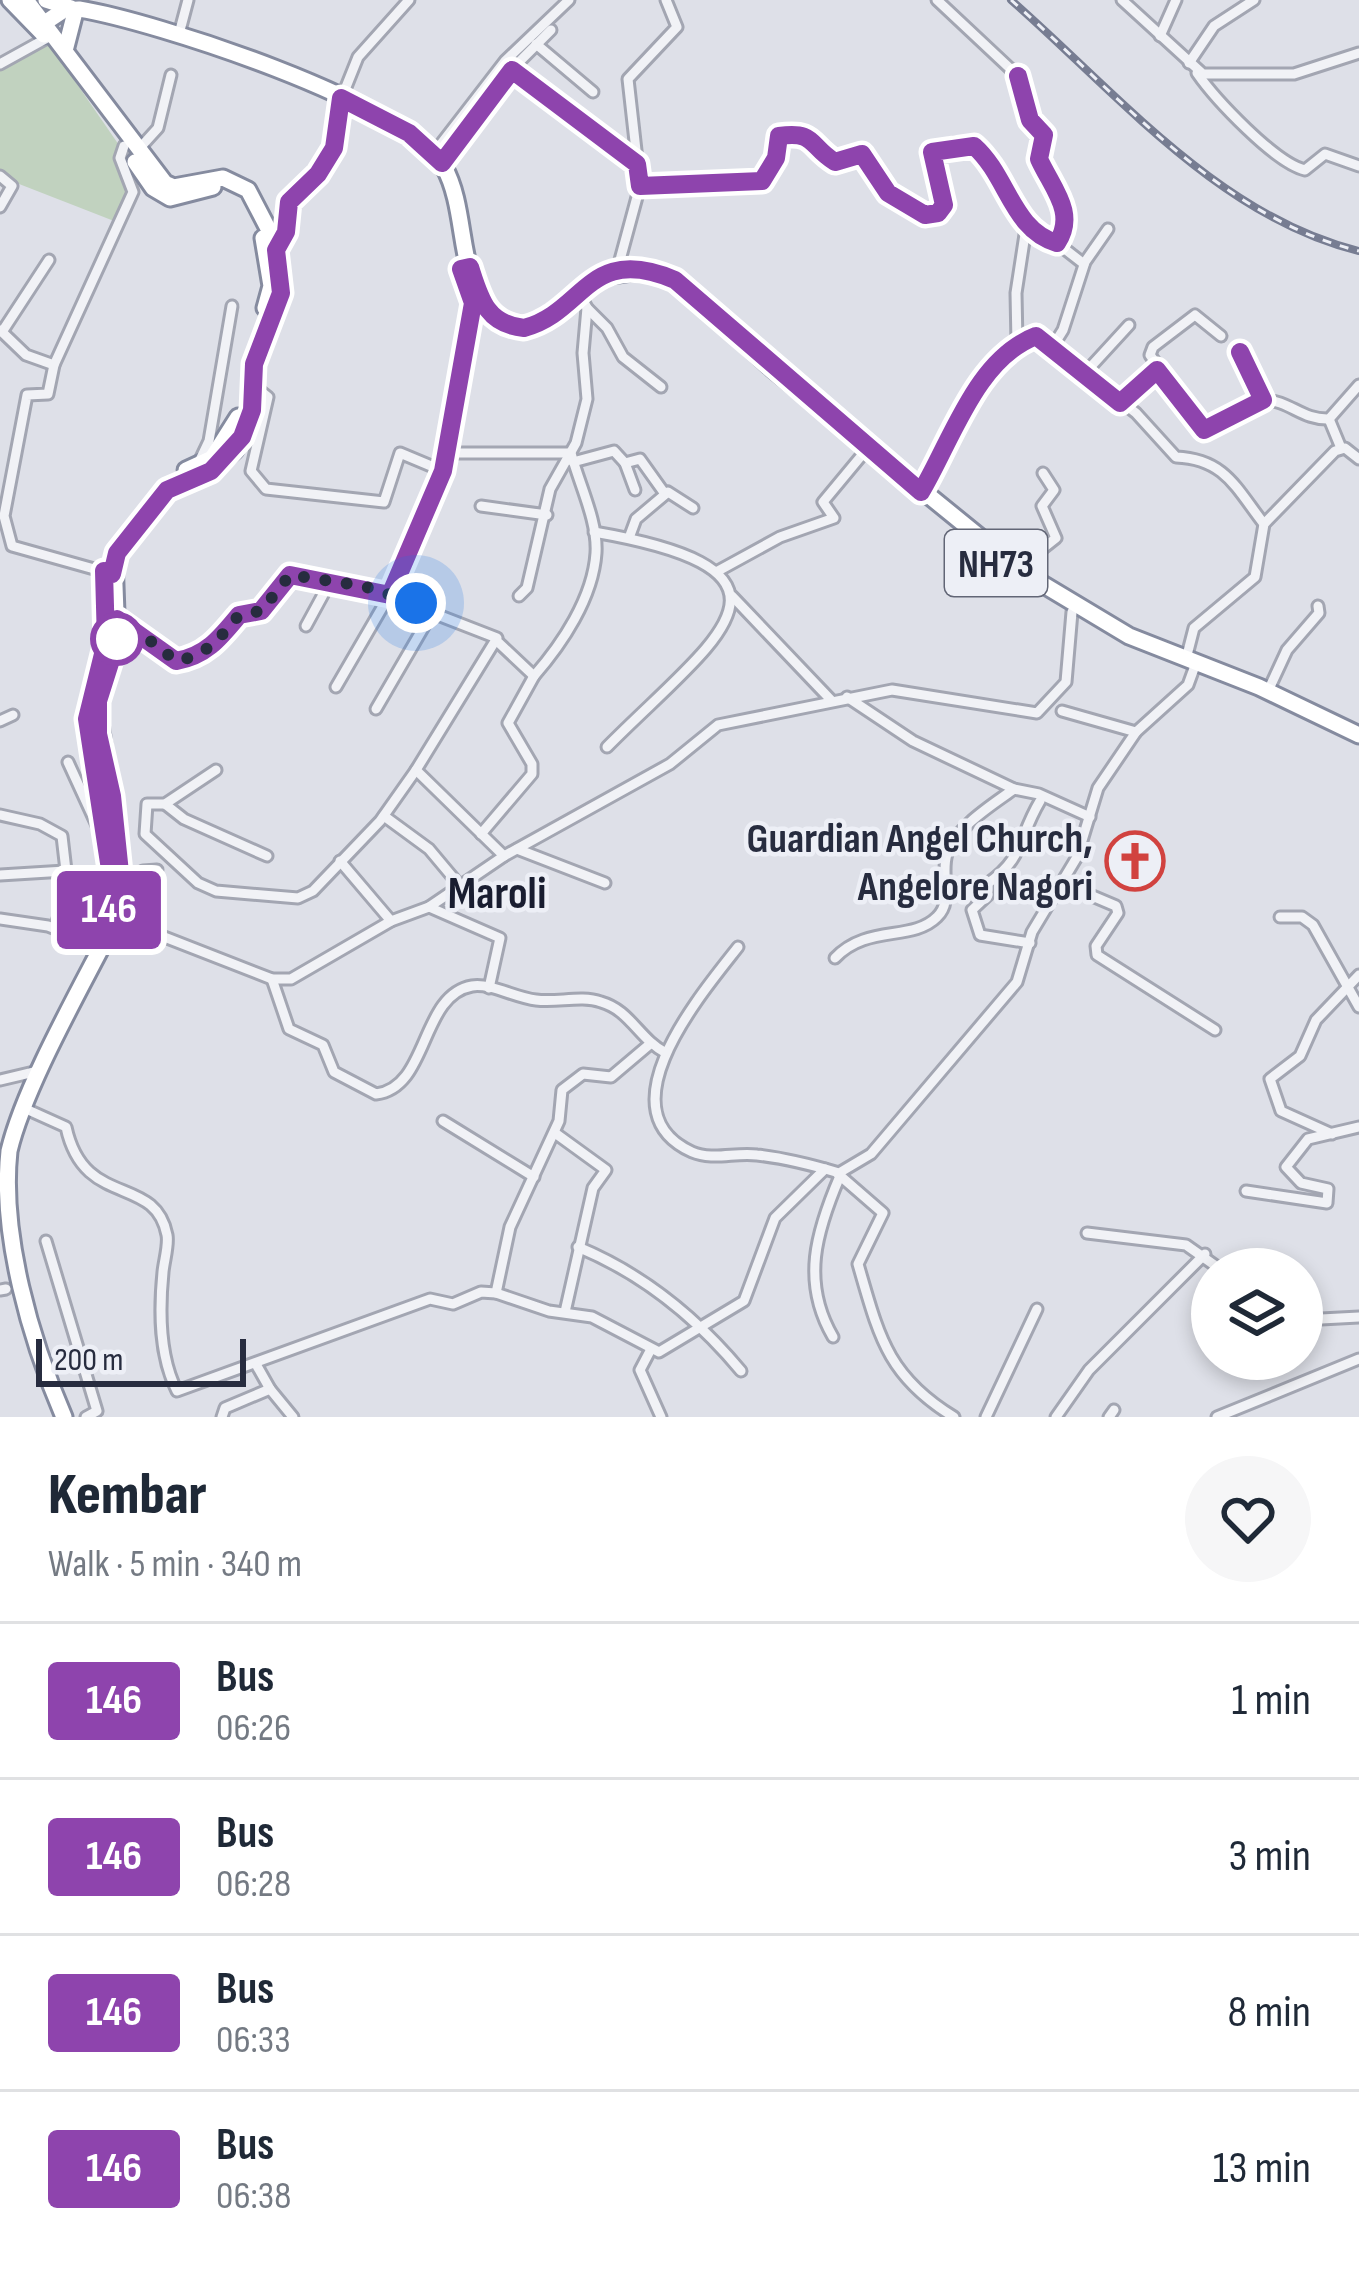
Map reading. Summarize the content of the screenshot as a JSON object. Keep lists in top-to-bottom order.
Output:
{
  "streets": {
    "highway": ["NH73"]
  },
  "districts": ["Maroli"],
  "places": {
    "church": ["Guardian Angel Church, Angelore Nagori"]
  },
  "lines": ["bus line 146"],
  "scale_bar": "200 m",
  "page": {
    "on_map": "146",
    "scale": "200 m",
    "heading": ["Kembar", "Walk · 5 min · 340 m"],
    "list": [
      {
        "mark": "146",
        "name": "Bus",
        "note": "06:26",
        "value": "1 min"
      },
      {
        "mark": "146",
        "name": "Bus",
        "note": "06:28",
        "value": "3 min"
      },
      {
        "mark": "146",
        "name": "Bus",
        "note": "06:33",
        "value": "8 min"
      },
      {
        "mark": "146",
        "name": "Bus",
        "note": "06:38",
        "value": "13 min"
      }
    ]
  }
}
